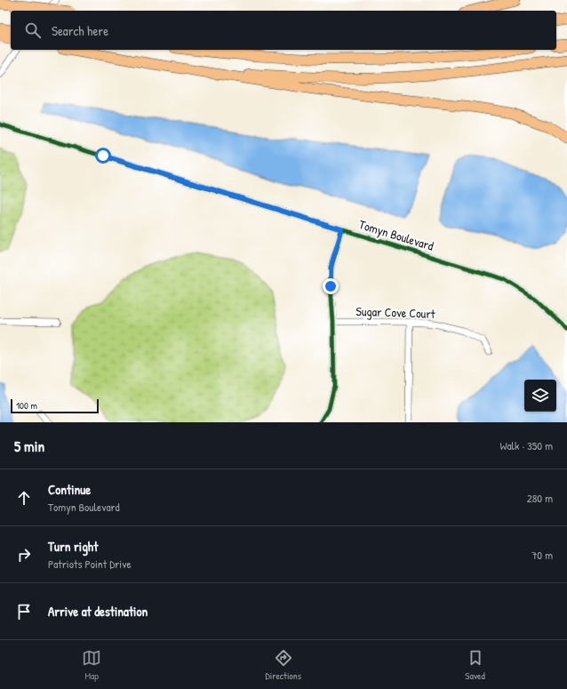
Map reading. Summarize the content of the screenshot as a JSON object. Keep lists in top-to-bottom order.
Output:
{
  "streets": {
    "street": ["Tomyn Boulevard", "Sugar Cove Court"]
  },
  "scale_bar": "100 m",
  "page": {
    "search": "Search here",
    "scale": "100 m",
    "heading": ["5 min", "Walk · 350 m"],
    "list": [
      ["Continue", "Tomyn Boulevard", "280 m"],
      ["Turn right", "Patriots Point Drive", "70 m"],
      "Arrive at destination"
    ],
    "nav": ["Map", "Directions", "Saved"]
  }
}
